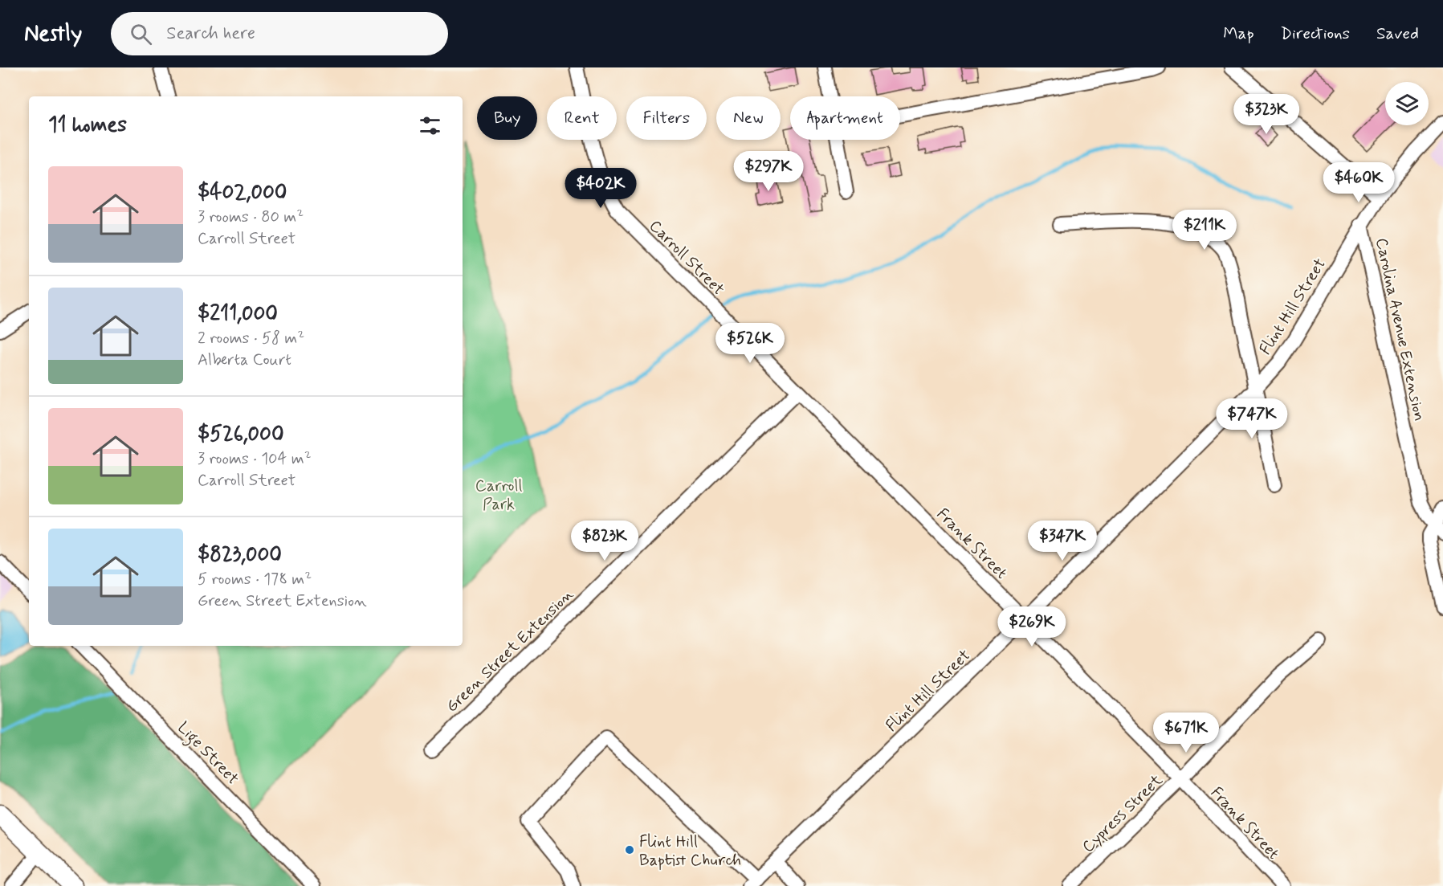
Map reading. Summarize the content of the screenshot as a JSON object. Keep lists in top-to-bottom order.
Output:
{
  "streets": {
    "street": [
      "Carroll Street",
      "Flint Hill Street",
      "Carolina Avenue Extension",
      "Frank Street",
      "Green Street Extension",
      "Lige Street",
      "Cypress Street"
    ]
  },
  "crossings": [
    ["Carroll Street", "Frank Street"],
    ["Carroll Street", "Green Street Extension"],
    ["Flint Hill Street", "Carolina Avenue Extension"],
    ["Flint Hill Street", "Frank Street"],
    ["Frank Street", "Green Street Extension"],
    ["Frank Street", "Cypress Street"]
  ],
  "parks": ["Carroll Park"],
  "places": ["Flint Hill Baptist Church"],
  "page": {
    "header": "Nestly",
    "search": "Search here",
    "nav": ["Map", "Directions", "Saved"],
    "price": [
      "$323K",
      "$297K",
      "$460K",
      "$402K",
      "$211K",
      "$526K",
      "$747K",
      "$823K",
      "$347K",
      "$269K",
      "$671K"
    ],
    "chip": [
      "Buy",
      "Rent",
      "Filters",
      "New",
      "Apartment"
    ],
    "heading": "11 homes",
    "list": [
      {
        "name": "$402,000",
        "note": "3 rooms · 80 m² · Carroll Street"
      },
      {
        "name": "$211,000",
        "note": "2 rooms · 58 m² · Alberta Court"
      },
      {
        "name": "$526,000",
        "note": "3 rooms · 104 m² · Carroll Street"
      },
      {
        "name": "$823,000",
        "note": "5 rooms · 178 m² · Green Street Extension"
      }
    ]
  }
}
